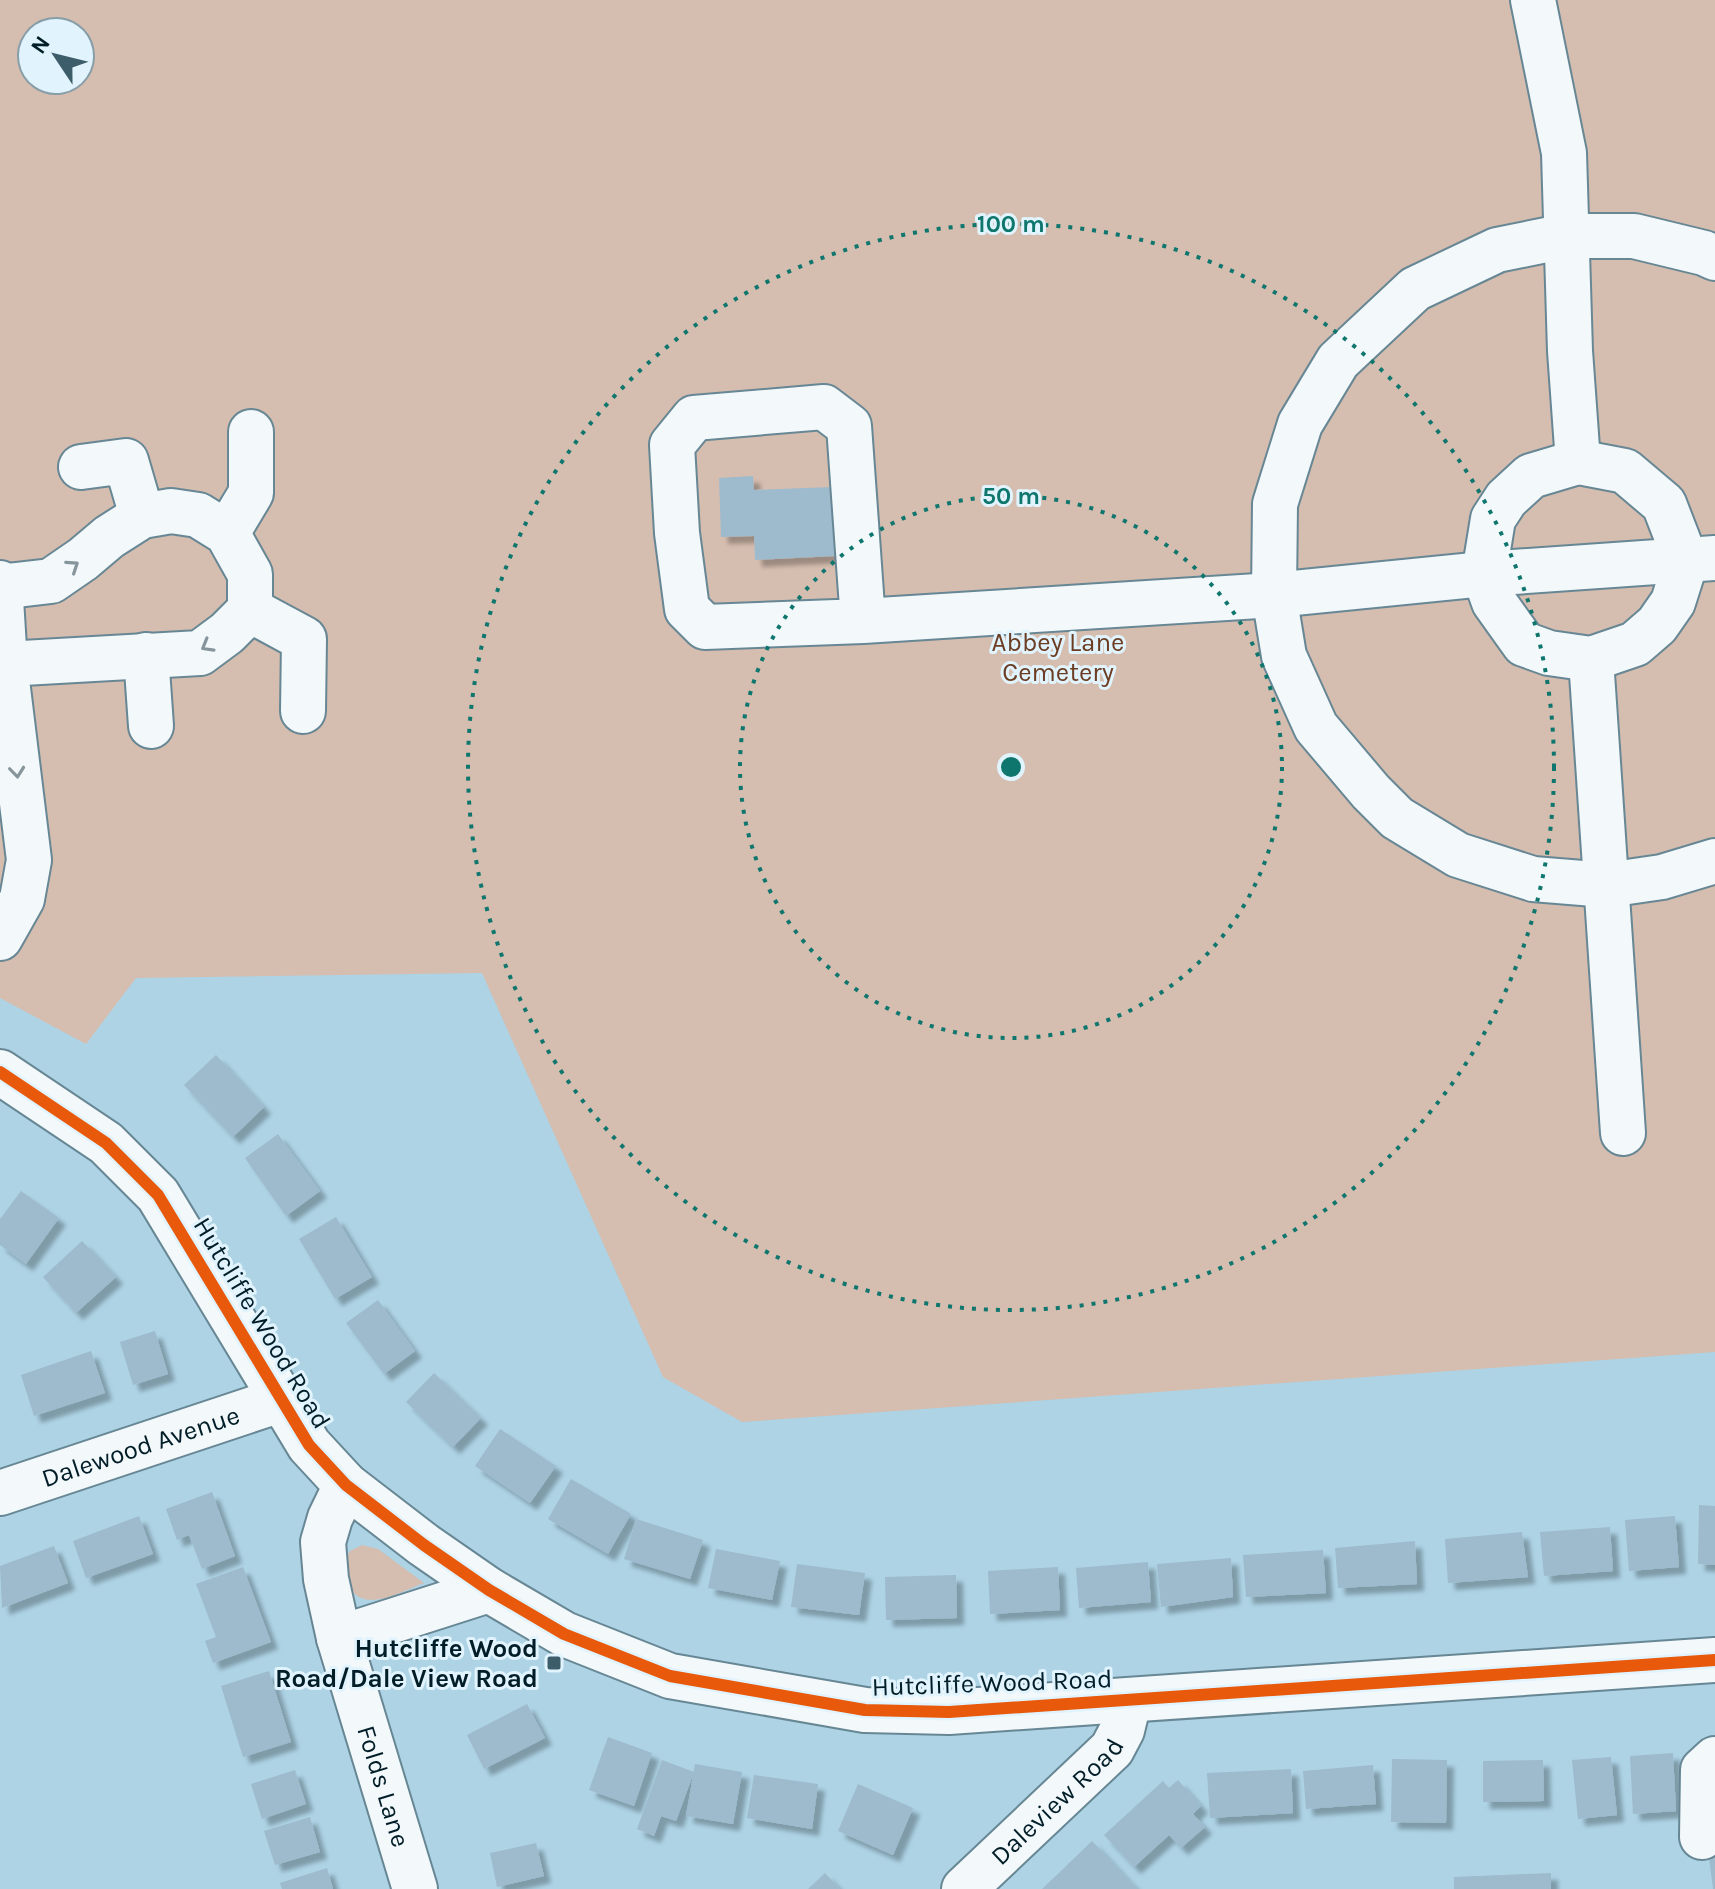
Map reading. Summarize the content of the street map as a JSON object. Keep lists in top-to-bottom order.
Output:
{
  "streets": {
    "street": [
      "Hutcliffe Wood Road",
      "Dalewood Avenue",
      "Folds Lane",
      "Daleview Road"
    ]
  },
  "crossings": [
    ["Hutcliffe Wood Road", "Dalewood Avenue"],
    ["Hutcliffe Wood Road", "Folds Lane"],
    ["Hutcliffe Wood Road", "Daleview Road"]
  ],
  "parks": ["Abbey Lane Cemetery"],
  "places": {
    "transit": ["Hutcliffe Wood Road/Dale View Road"]
  },
  "north": "top left",
  "rings": ["100 m", "50 m"]
}
